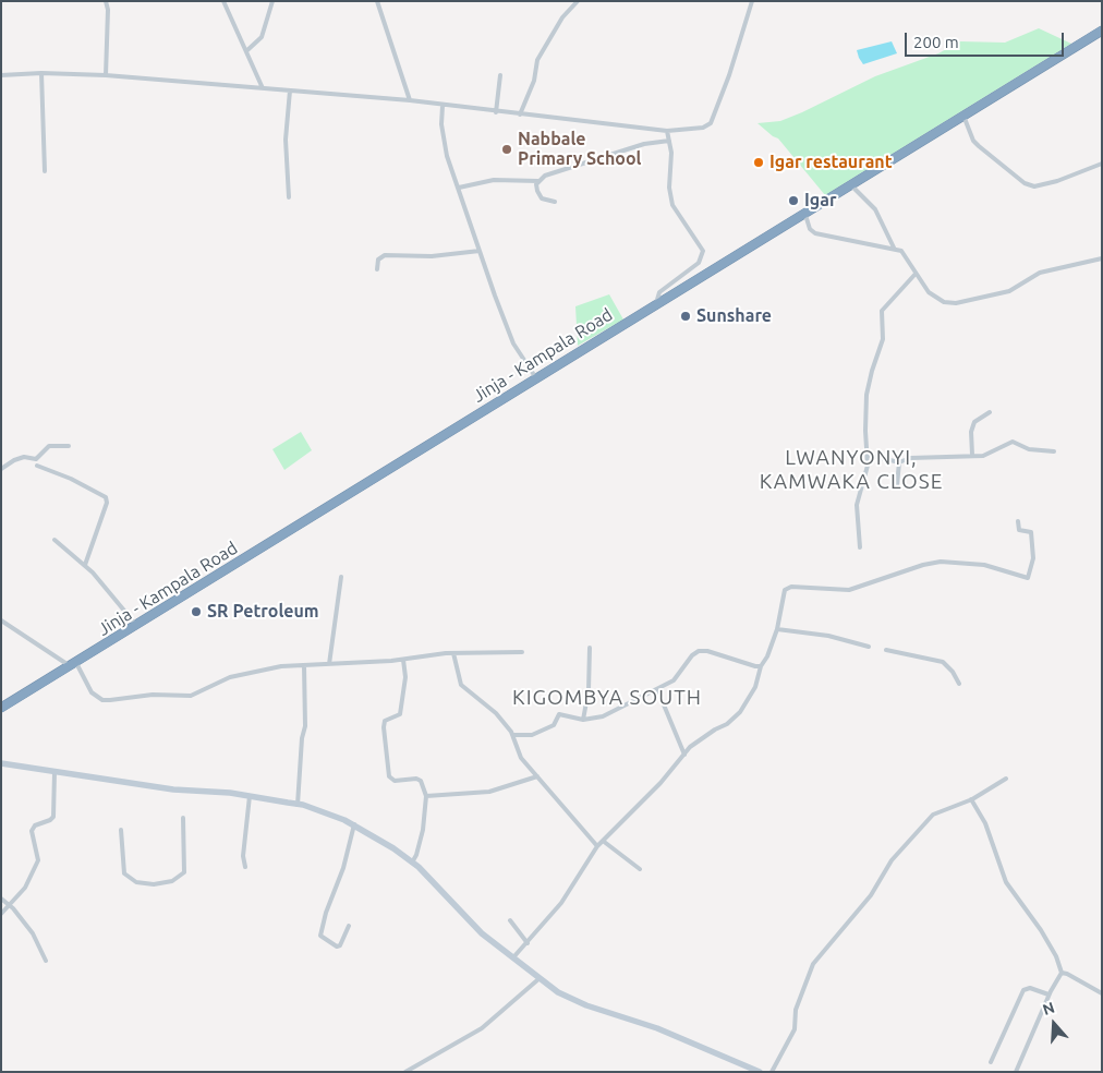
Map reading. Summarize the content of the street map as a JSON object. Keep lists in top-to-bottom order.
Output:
{
  "streets": {
    "highway": ["Jinja - Kampala Road"]
  },
  "districts": ["LWANYONYI, KAMWAKA CLOSE", "KIGOMBYA SOUTH"],
  "places": [
    "Nabbale Primary School",
    "Igar restaurant",
    "Igar",
    "Sunshare",
    "SR Petroleum"
  ],
  "scale_bar": "200 m",
  "north": "top"
}
